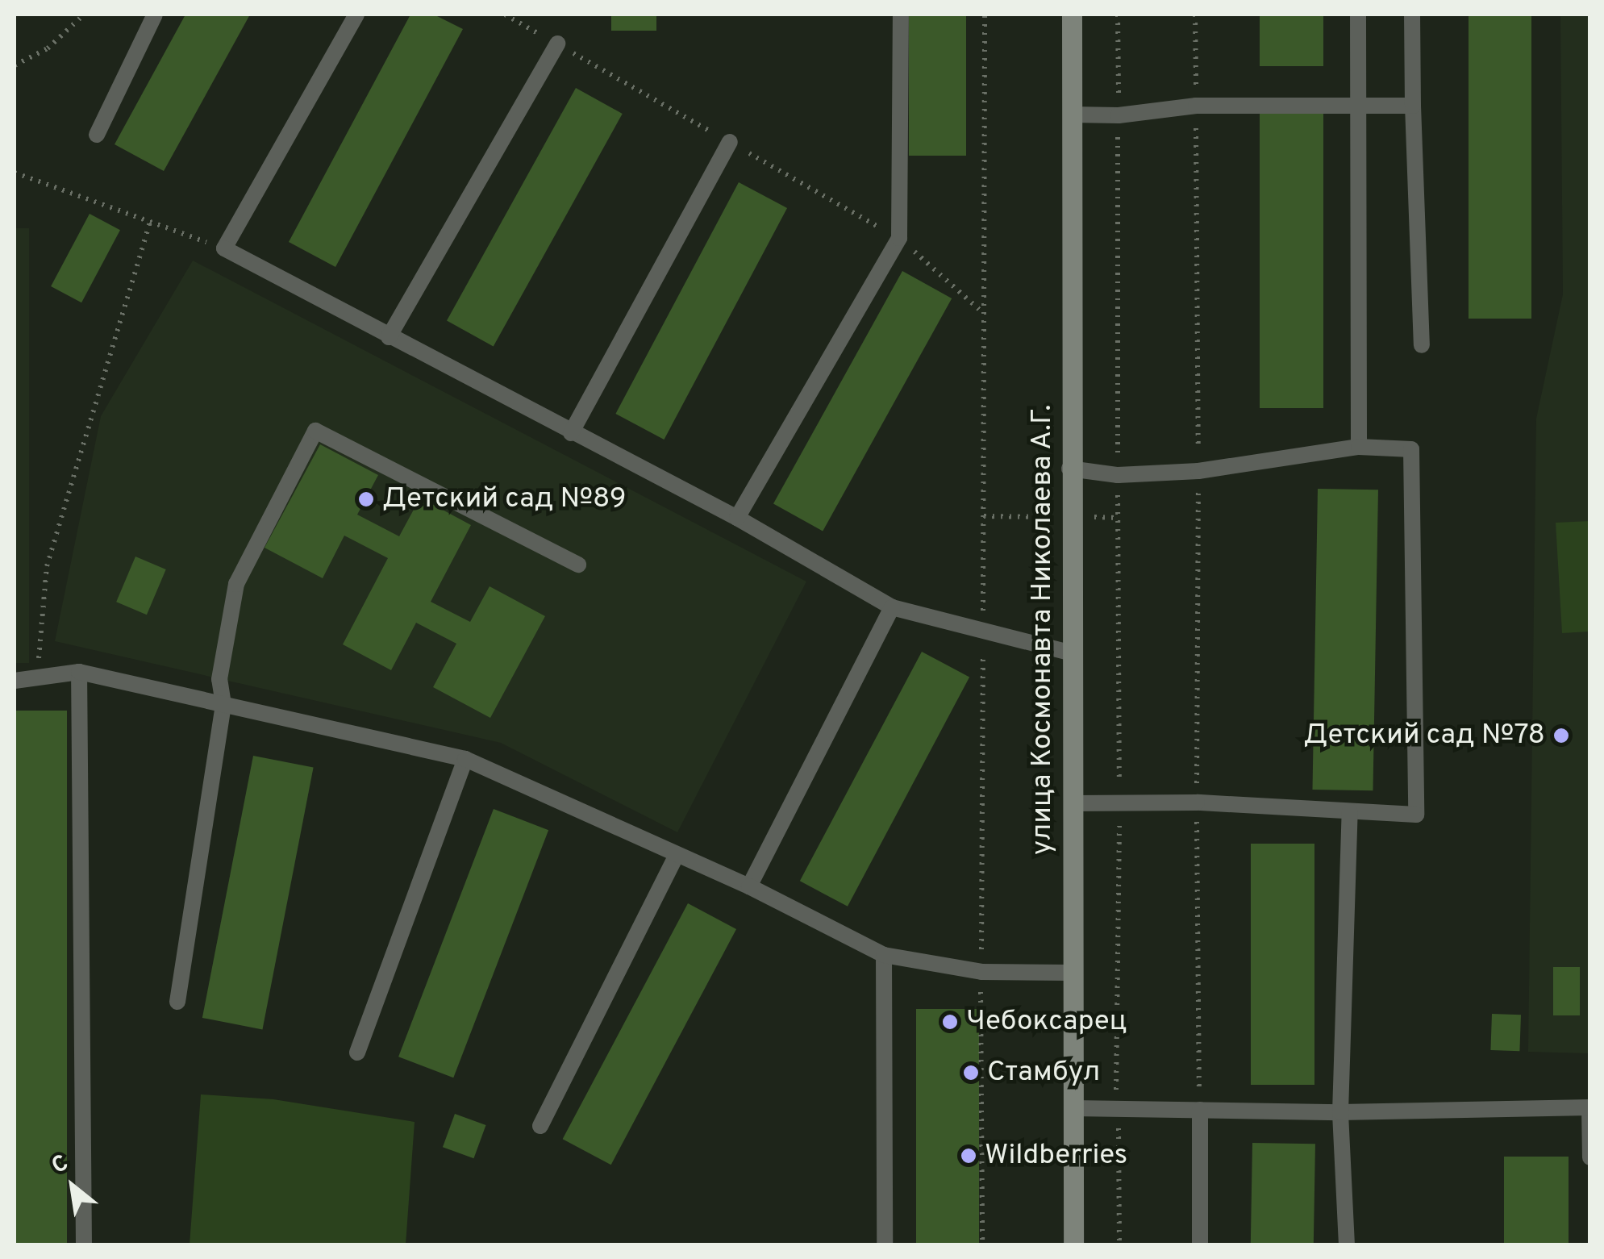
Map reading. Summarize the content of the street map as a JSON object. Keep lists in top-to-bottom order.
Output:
{
  "streets": {
    "street": ["улица Космонавта Николаева А.Г."]
  },
  "places": [
    "Детский сад №89",
    "Детский сад №78",
    "Чебоксарец",
    "Стамбул",
    "Wildberries"
  ],
  "north": "top left"
}
